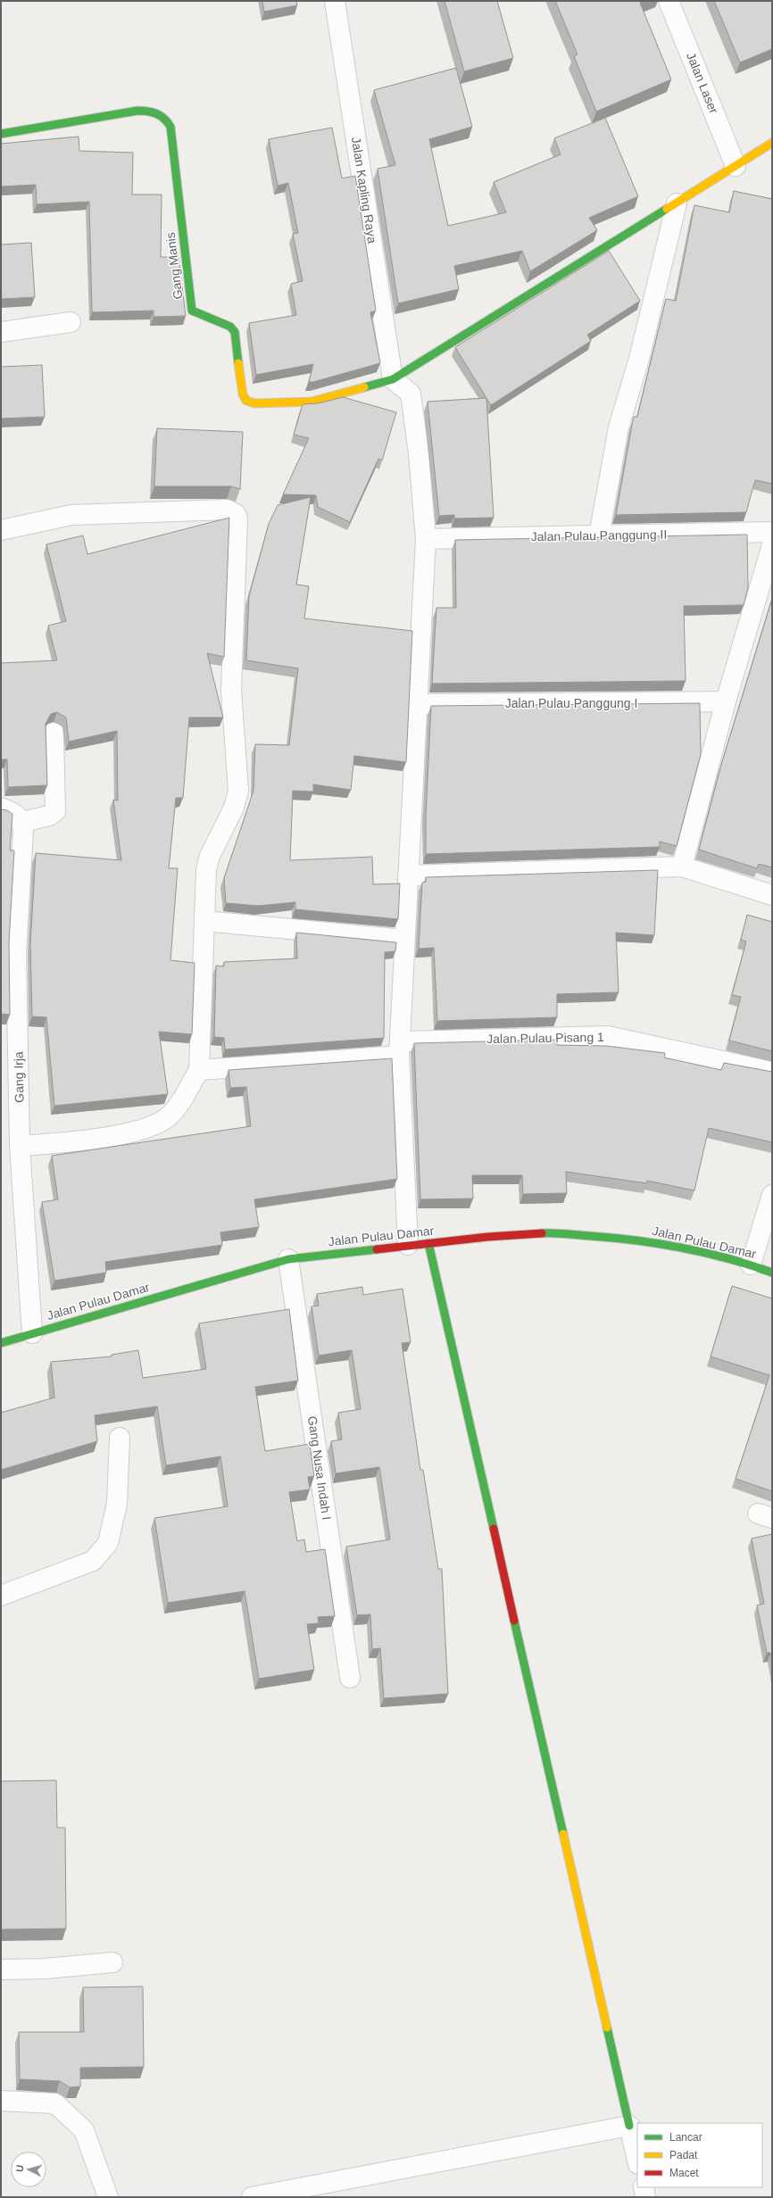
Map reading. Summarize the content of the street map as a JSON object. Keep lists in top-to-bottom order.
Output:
{
  "streets": {
    "street": [
      "Jalan Laser",
      "Jalan Kapling Raya",
      "Gang Manis",
      "Jalan Pulau Panggung II",
      "Jalan Pulau Panggung I",
      "Jalan Pulau Pisang 1",
      "Gang Irja",
      "Jalan Pulau Damar",
      "Gang Nusa Indah I"
    ]
  },
  "crossings": [
    ["Jalan Kapling Raya", "Gang Manis"],
    ["Gang Irja", "Jalan Pulau Damar"],
    ["Jalan Pulau Damar", "Gang Nusa Indah I"]
  ],
  "legend": ["Lancar", "Padat", "Macet"],
  "north": "left"
}
